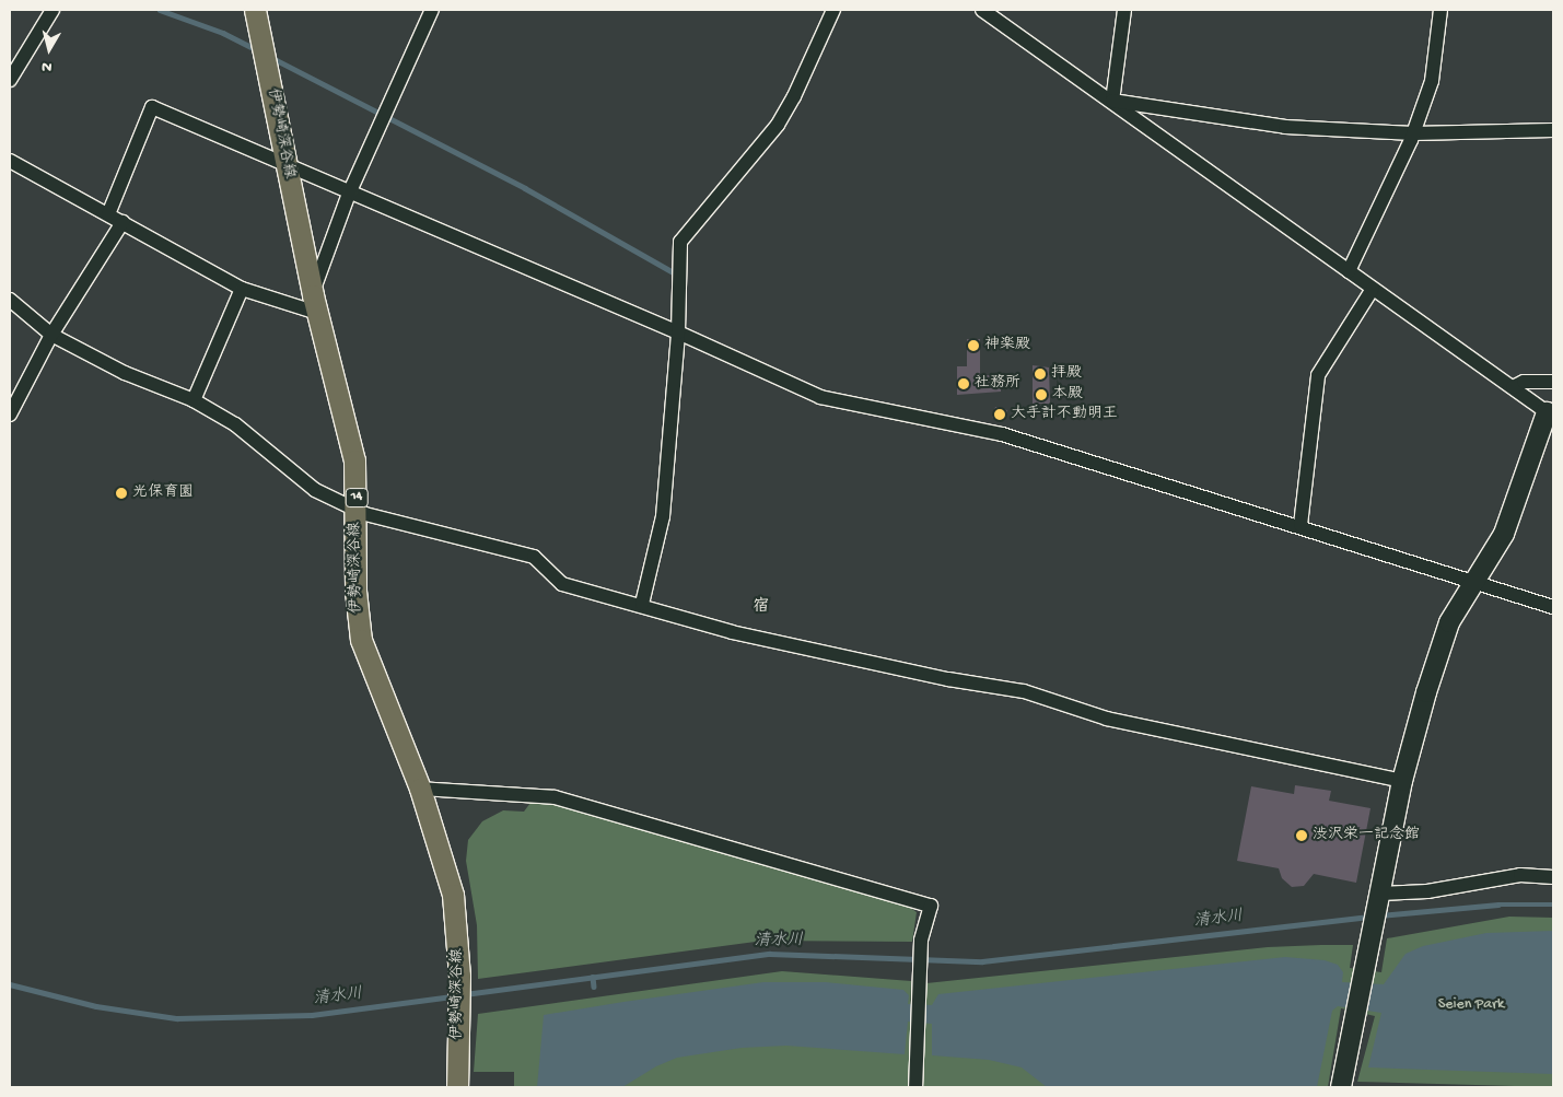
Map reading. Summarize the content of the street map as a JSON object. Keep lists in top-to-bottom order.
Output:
{
  "streets": {
    "main road": ["伊勢崎深谷線", "14"]
  },
  "districts": ["宿"],
  "water": ["清水川"],
  "parks": ["Seien Park"],
  "places": [
    "神楽殿",
    "拝殿",
    "社務所",
    "本殿",
    "大手計不動明王",
    "光保育園",
    "渋沢栄一記念館"
  ],
  "north": "bottom"
}
